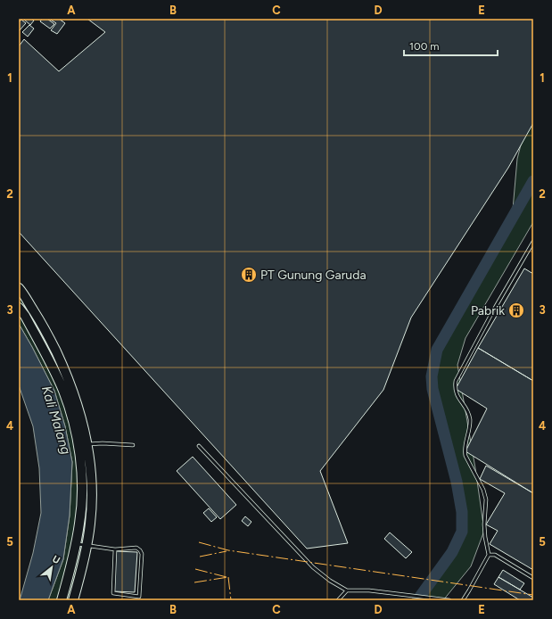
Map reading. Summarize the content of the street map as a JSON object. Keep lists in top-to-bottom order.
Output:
{
  "water": ["Kali Malang"],
  "places": {
    "building": ["PT Gunung Garuda", "Pabrik"]
  },
  "scale_bar": "100 m",
  "north": "top right",
  "grid": {
    "columns": [
      "A",
      "B",
      "C",
      "D",
      "E"
    ],
    "rows": [
      "1",
      "2",
      "3",
      "4",
      "5"
    ]
  }
}
